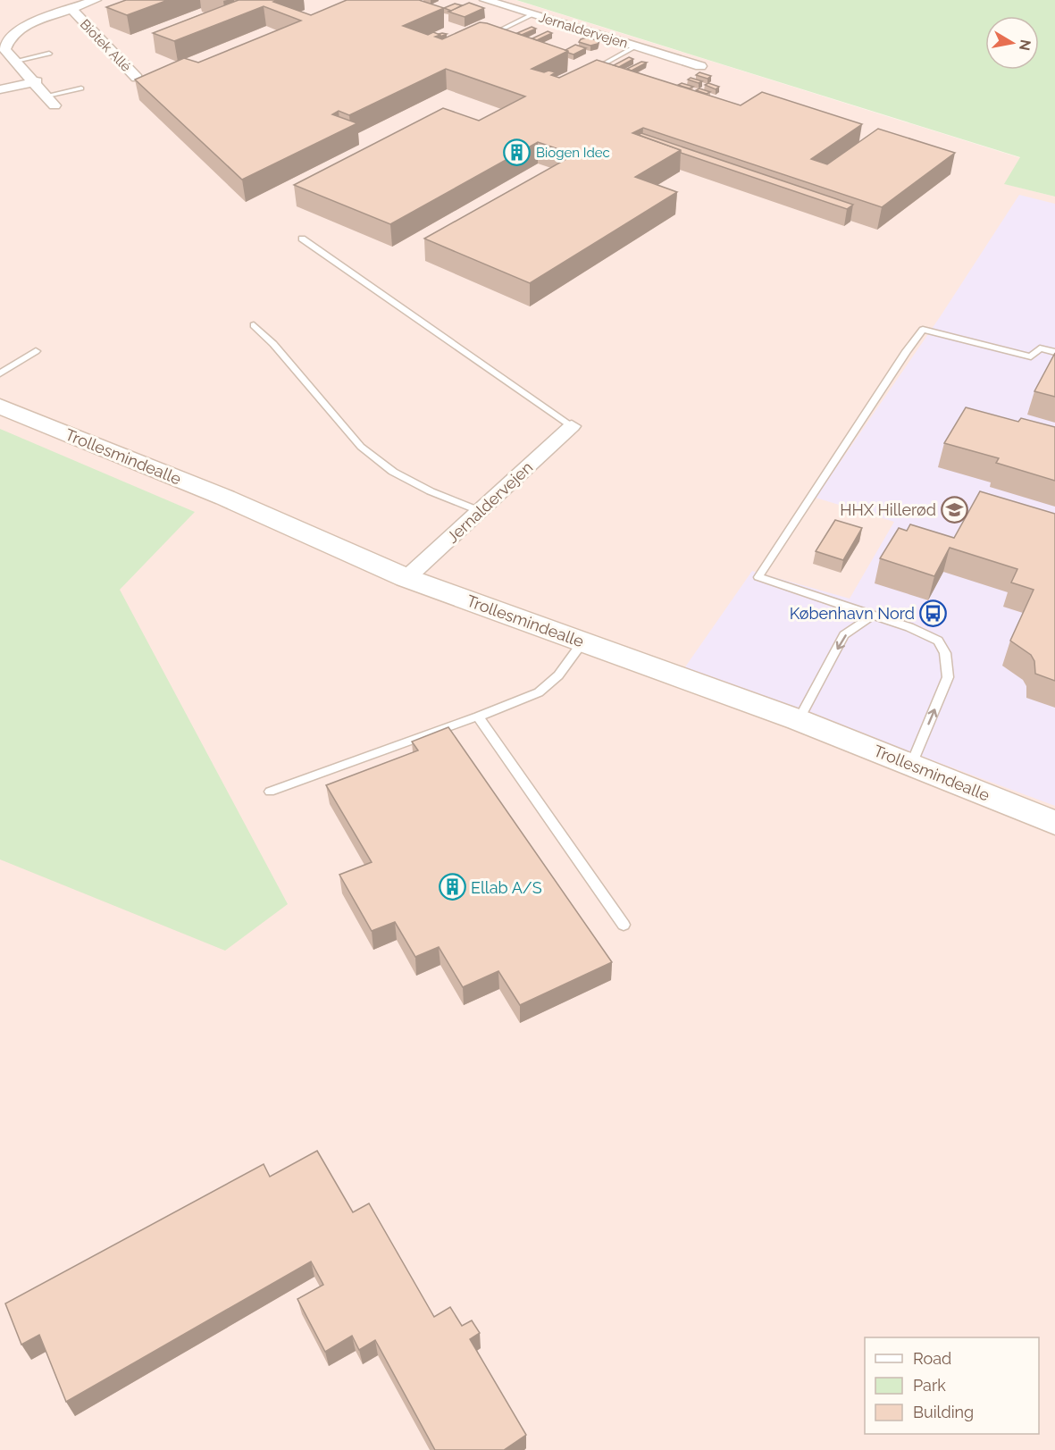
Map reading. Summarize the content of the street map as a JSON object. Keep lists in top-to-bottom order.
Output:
{
  "streets": {
    "street": ["Jernaldervejen", "Biotek Allé", "Trollesmindealle"]
  },
  "crossings": [
    ["Jernaldervejen", "Trollesmindealle"]
  ],
  "places": {
    "building": ["Biogen Idec", "Ellab A/S"],
    "school or university": ["HHX Hillerød"],
    "bus stop": ["København Nord"]
  },
  "legend": ["Road", "Park", "Building"],
  "north": "right"
}
